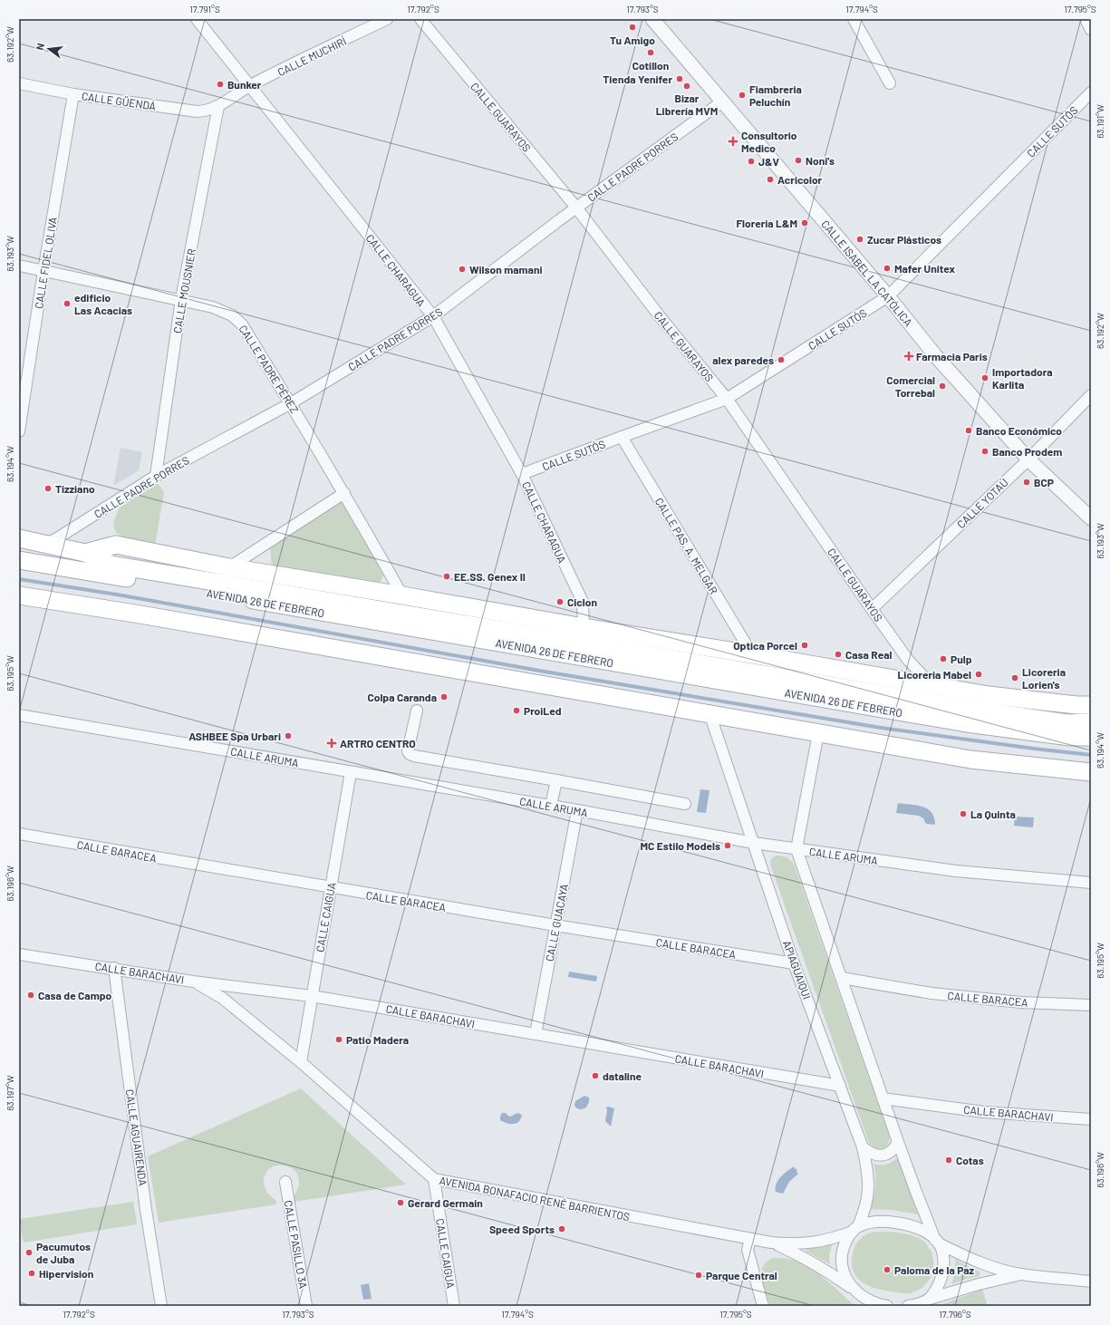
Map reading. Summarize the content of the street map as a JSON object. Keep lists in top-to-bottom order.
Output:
{
  "streets": {
    "main road": ["AVENIDA 26 DE FEBRERO"],
    "street": [
      "CALLE MUCHIRÍ",
      "CALLE GÜENDÁ",
      "CALLE GUARAYOS",
      "CALLE SUTÓS",
      "CALLE PADRE PORRES",
      "CALLE FIDEL OLIVA",
      "CALLE CHARAGUA",
      "CALLE ISABEL LA CATÓLICA",
      "CALLE MOUSNIER",
      "CALLE PADRE PÉREZ",
      "CALLE YOTAÚ",
      "CALLE PAS. A. MELGAR",
      "CALLE ARUMA",
      "CALLE BARACEA",
      "CALLE CAIGUA",
      "CALLE GUACAYA",
      "APIAGUAIQUI",
      "CALLE BARACHAVI",
      "CALLE AGUAIRENDA",
      "AVENIDA BONAFACIO RENÉ BARRIENTOS",
      "CALLE PASILLO 3A"
    ]
  },
  "crossings": [
    ["CALLE MUCHIRÍ", "CALLE GÜENDÁ"],
    ["CALLE MUCHIRÍ", "CALLE CHARAGUA"],
    ["CALLE MUCHIRÍ", "CALLE MOUSNIER"],
    ["CALLE GÜENDÁ", "CALLE FIDEL OLIVA"],
    ["CALLE GÜENDÁ", "CALLE MOUSNIER"],
    ["CALLE GUARAYOS", "CALLE SUTÓS"],
    ["CALLE GUARAYOS", "CALLE PADRE PORRES"],
    ["CALLE GUARAYOS", "CALLE YOTAÚ"],
    ["CALLE GUARAYOS", "AVENIDA 26 DE FEBRERO"],
    ["CALLE SUTÓS", "CALLE CHARAGUA"],
    ["CALLE SUTÓS", "CALLE ISABEL LA CATÓLICA"],
    ["CALLE SUTÓS", "CALLE PAS. A. MELGAR"],
    ["CALLE PADRE PORRES", "CALLE CHARAGUA"],
    ["CALLE PADRE PORRES", "CALLE ISABEL LA CATÓLICA"],
    ["CALLE PADRE PORRES", "CALLE MOUSNIER"],
    ["CALLE PADRE PORRES", "CALLE PADRE PÉREZ"],
    ["CALLE PADRE PORRES", "AVENIDA 26 DE FEBRERO"],
    ["CALLE FIDEL OLIVA", "CALLE PADRE PÉREZ"],
    ["CALLE CHARAGUA", "AVENIDA 26 DE FEBRERO"],
    ["CALLE ISABEL LA CATÓLICA", "CALLE YOTAÚ"],
    ["CALLE MOUSNIER", "CALLE PADRE PÉREZ"],
    ["CALLE PADRE PÉREZ", "AVENIDA 26 DE FEBRERO"],
    ["CALLE PAS. A. MELGAR", "AVENIDA 26 DE FEBRERO"],
    ["CALLE ARUMA", "CALLE CAIGUA"],
    ["CALLE ARUMA", "CALLE GUACAYA"],
    ["CALLE ARUMA", "APIAGUAIQUI"],
    ["CALLE BARACEA", "CALLE CAIGUA"],
    ["CALLE BARACEA", "CALLE GUACAYA"],
    ["CALLE BARACEA", "APIAGUAIQUI"],
    ["CALLE CAIGUA", "CALLE BARACHAVI"],
    ["CALLE CAIGUA", "AVENIDA BONAFACIO RENÉ BARRIENTOS"],
    ["CALLE GUACAYA", "CALLE BARACHAVI"],
    ["APIAGUAIQUI", "CALLE BARACHAVI"],
    ["APIAGUAIQUI", "AVENIDA BONAFACIO RENÉ BARRIENTOS"],
    ["CALLE BARACHAVI", "CALLE AGUAIRENDA"],
    ["CALLE BARACHAVI", "AVENIDA BONAFACIO RENÉ BARRIENTOS"]
  ],
  "places": {
    "other": [
      "Tu Amigo",
      "Cotillon",
      "Tienda Yenifer",
      "Bunker",
      "Bizar Librería MVM",
      "Fiambreria Peluchín",
      "Noni's",
      "J&V",
      "Acricolor",
      "Floreria L&M",
      "Zucar Plásticos",
      "Mafer Unitex",
      "Wilson mamani",
      "edificio Las Acacias",
      "alex paredes",
      "Importadora Karlita",
      "Comercial Torrebal",
      "Banco Económico",
      "Banco Prodem",
      "BCP",
      "Tizziano",
      "EE.SS. Genex II",
      "Ciclon",
      "Optica Porcel",
      "Casa Real",
      "Pulp",
      "Licoreria Mabel",
      "Licoreria Lorien's",
      "Colpa Caranda",
      "ProiLed",
      "ASHBEE Spa Urbari",
      "La Quinta",
      "MC Estilo Models",
      "Casa de Campo",
      "Patio Madera",
      "dataline",
      "Cotas",
      "Gerard Germain",
      "Speed Sports",
      "Pacumutos de Juba",
      "Paloma de la Paz",
      "Hipervision",
      "Parque Central"
    ],
    "health": ["Consultorio Medico", "Farmacia Paris", "ARTRO CENTRO"]
  },
  "north": "left",
  "coordinates": [
    "17.791°S",
    "17.792°S",
    "17.793°S",
    "17.794°S",
    "17.795°S",
    "63.192°W",
    "63.191°W",
    "63.193°W",
    "63.194°W",
    "63.195°W",
    "63.196°W",
    "63.197°W",
    "17.796°S"
  ]
}
